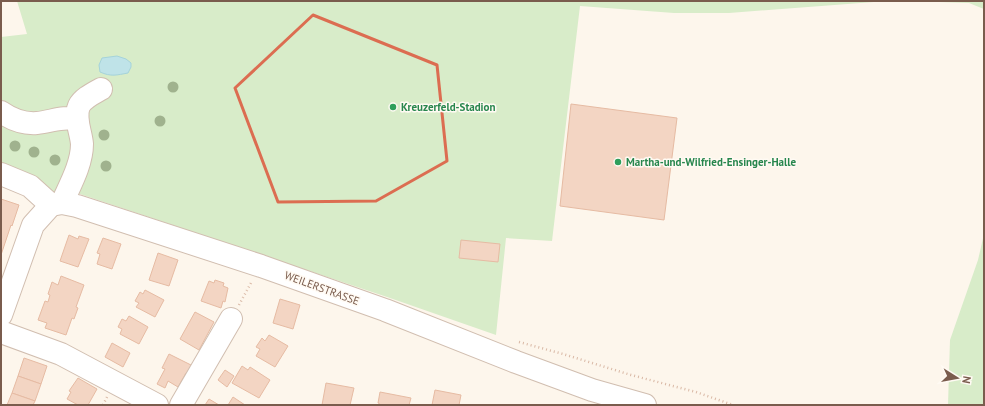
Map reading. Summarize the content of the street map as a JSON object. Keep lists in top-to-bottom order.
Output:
{
  "streets": {
    "street": ["WEILERSTRASSE"]
  },
  "places": ["Kreuzerfeld-Stadion", "Martha-und-Wilfried-Ensinger-Halle"],
  "north": "right"
}
